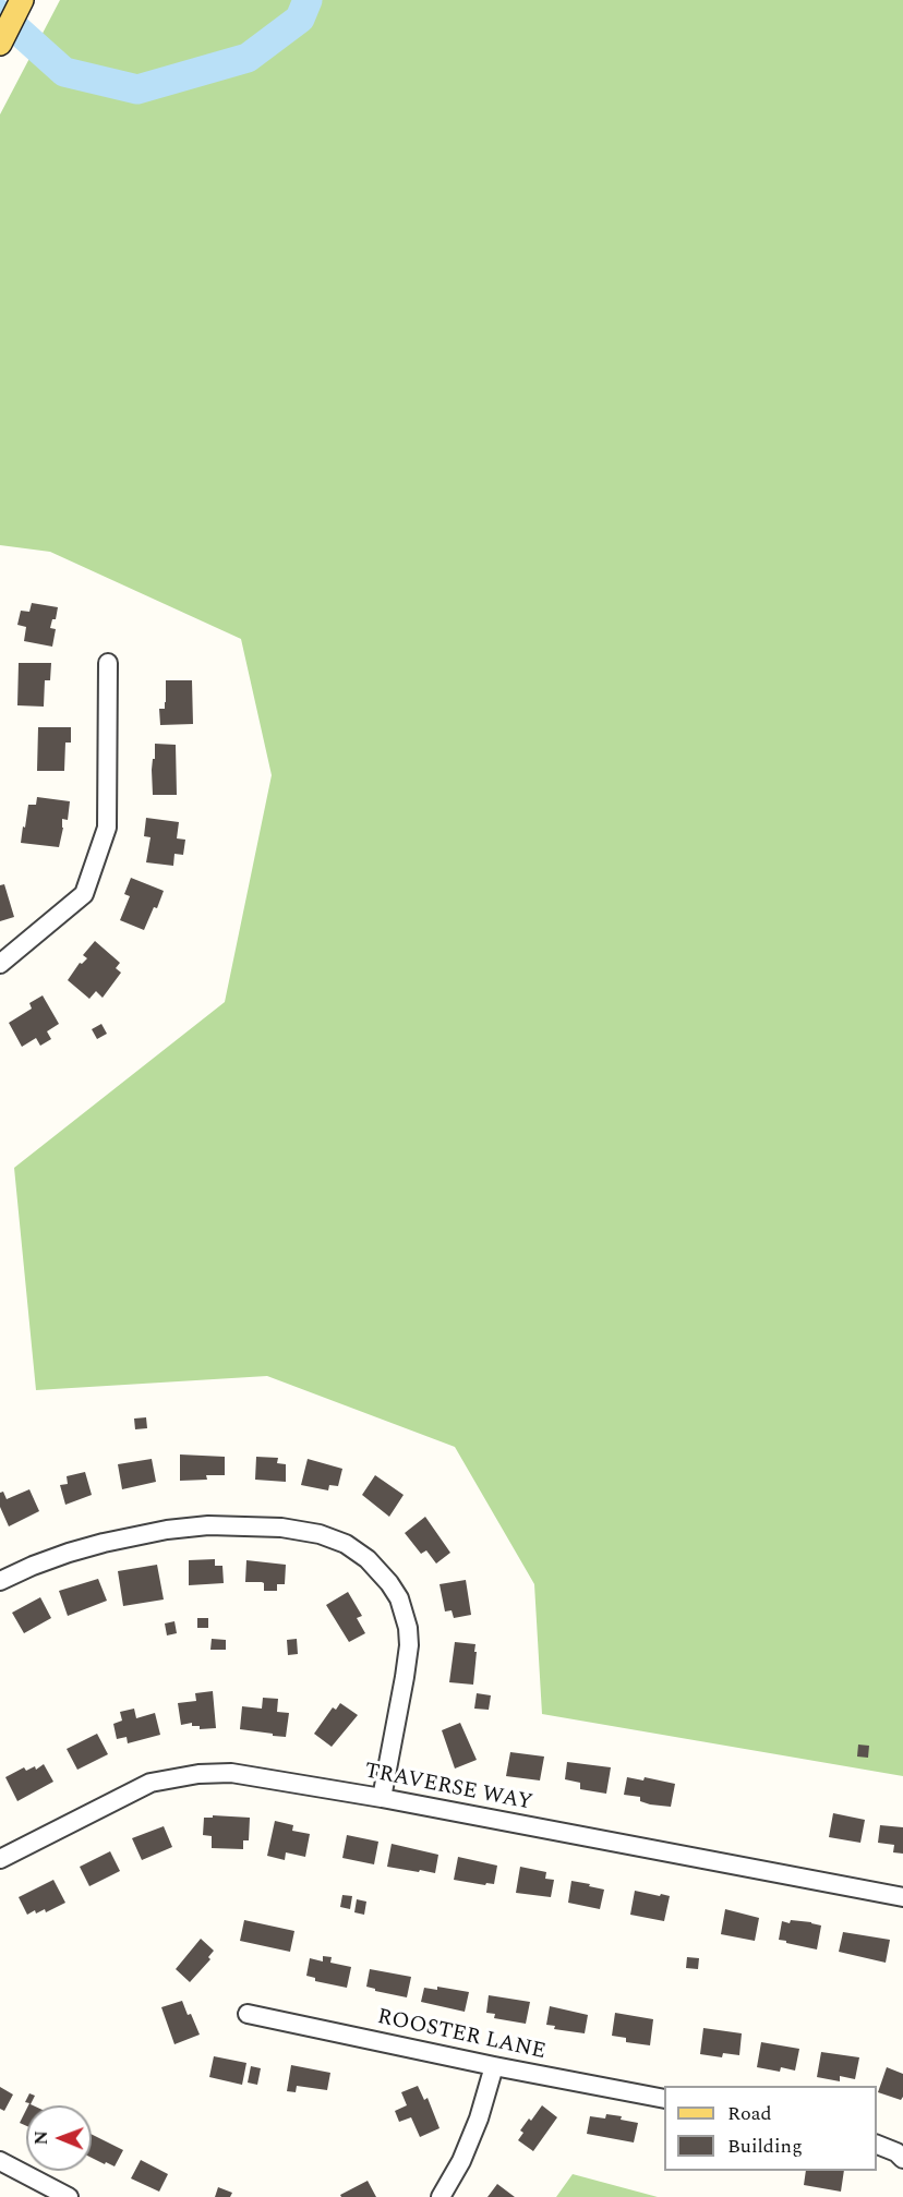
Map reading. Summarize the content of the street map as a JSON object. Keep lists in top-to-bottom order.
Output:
{
  "streets": {
    "street": ["TRAVERSE WAY", "ROOSTER LANE"]
  },
  "legend": ["Road", "Building"],
  "north": "left"
}
